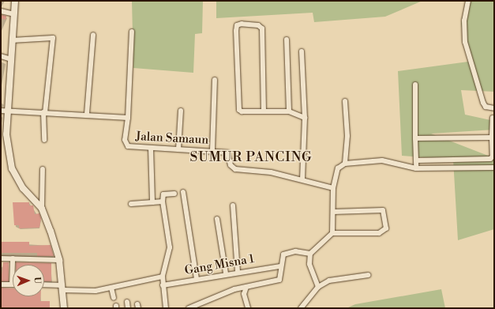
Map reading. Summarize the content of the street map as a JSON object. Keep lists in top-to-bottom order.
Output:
{
  "streets": {
    "street": ["Jalan Samaun", "Gang Misna 1"]
  },
  "districts": ["SUMUR PANCING"],
  "north": "right"
}
